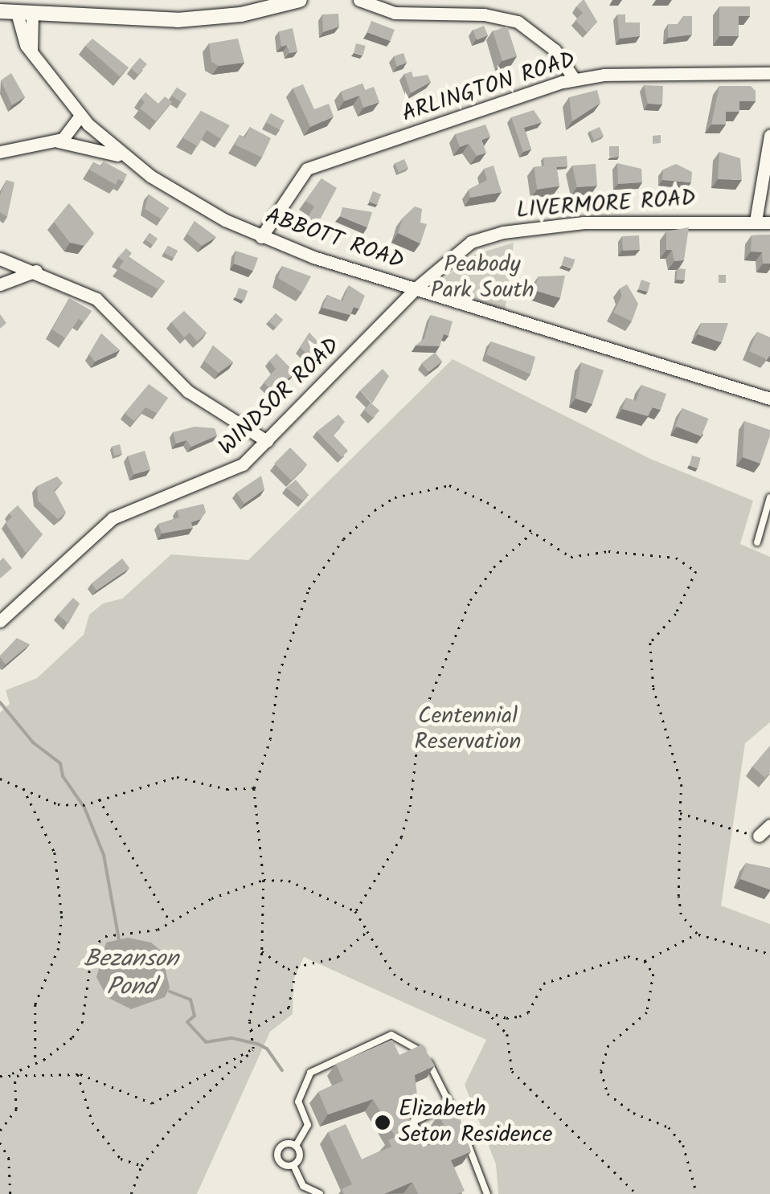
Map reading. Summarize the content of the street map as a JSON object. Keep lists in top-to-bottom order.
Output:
{
  "streets": {
    "street": [
      "ARLINGTON ROAD",
      "LIVERMORE ROAD",
      "ABBOTT ROAD",
      "WINDSOR ROAD"
    ]
  },
  "crossings": [
    ["ARLINGTON ROAD", "ABBOTT ROAD"],
    ["LIVERMORE ROAD", "ABBOTT ROAD"],
    ["LIVERMORE ROAD", "WINDSOR ROAD"],
    ["ABBOTT ROAD", "WINDSOR ROAD"]
  ],
  "water": ["Bezanson Pond"],
  "parks": ["Peabody Park South", "Centennial Reservation"],
  "places": ["Elizabeth Seton Residence"]
}
